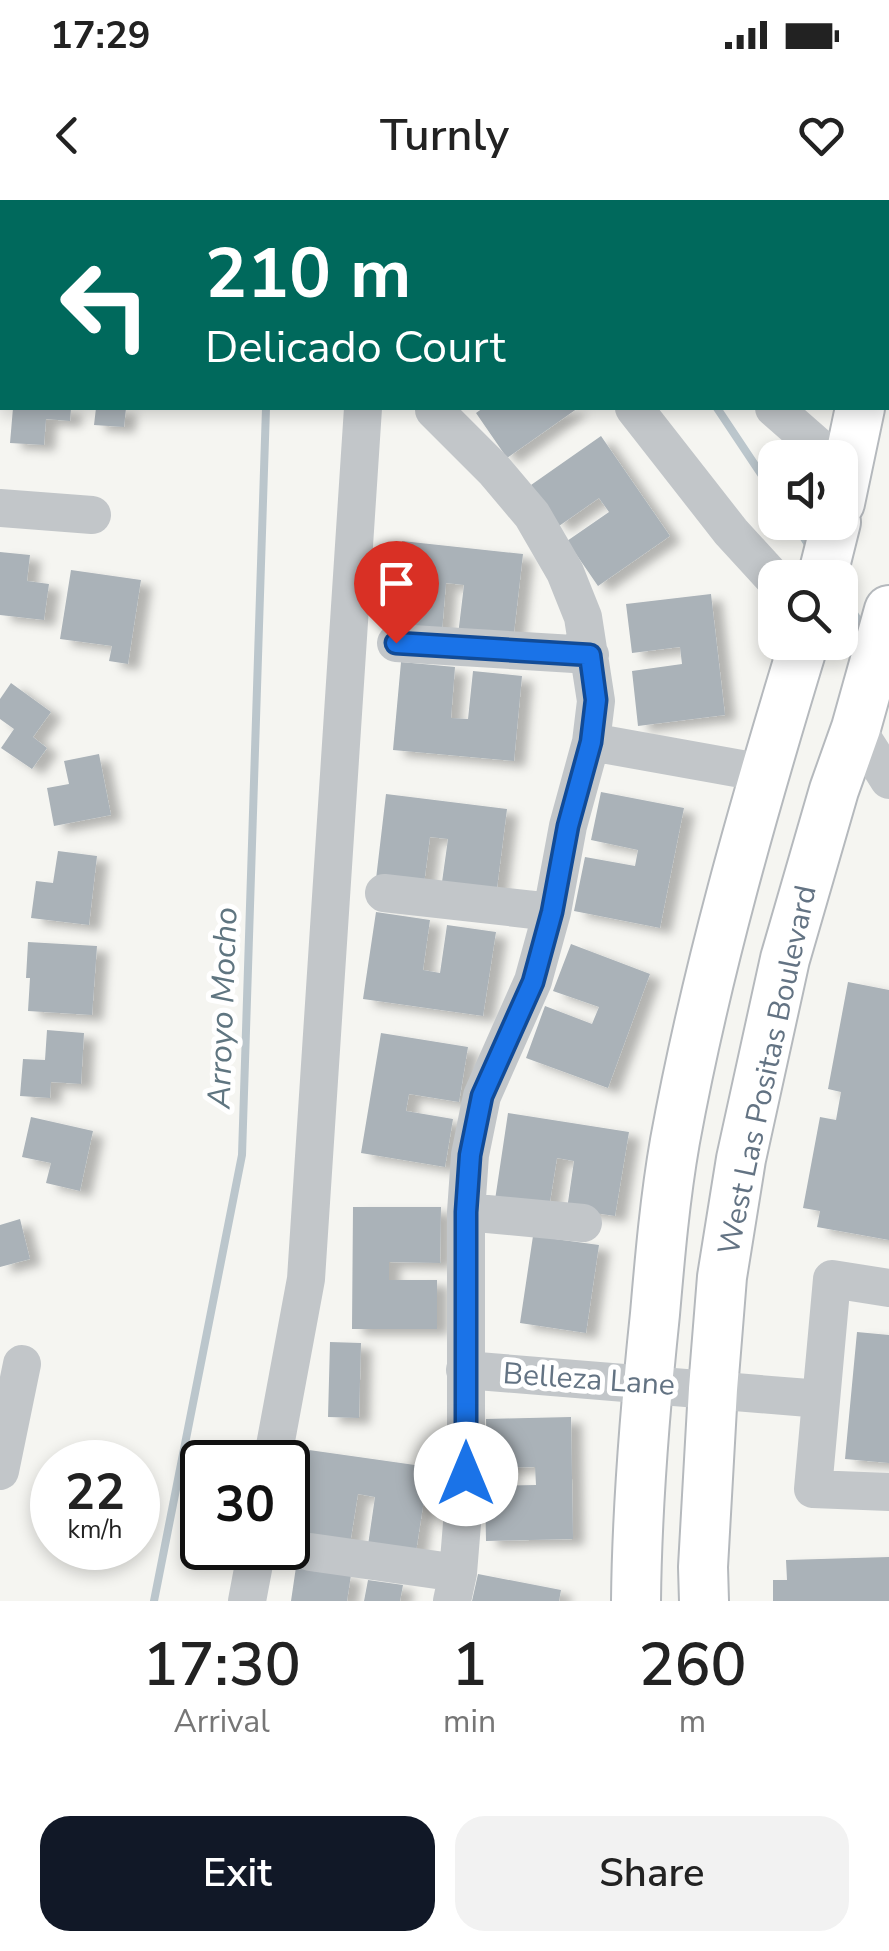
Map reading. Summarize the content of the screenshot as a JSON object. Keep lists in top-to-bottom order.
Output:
{
  "streets": {
    "main road": ["West Las Positas Boulevard"],
    "street": ["Belleza Lane"]
  },
  "crossings": [
    ["West Las Positas Boulevard", "Belleza Lane"]
  ],
  "water": ["Arroyo Mocho"],
  "page": {
    "status": "17:29",
    "header": "Turnly",
    "turn": ["210 m", "Delicado Court"],
    "speed": "22 km/h",
    "limit": "30",
    "eta": [
      "17:30",
      "Arrival",
      "1",
      "min",
      "260",
      "m"
    ],
    "buttons": ["Exit", "Share"]
  }
}
